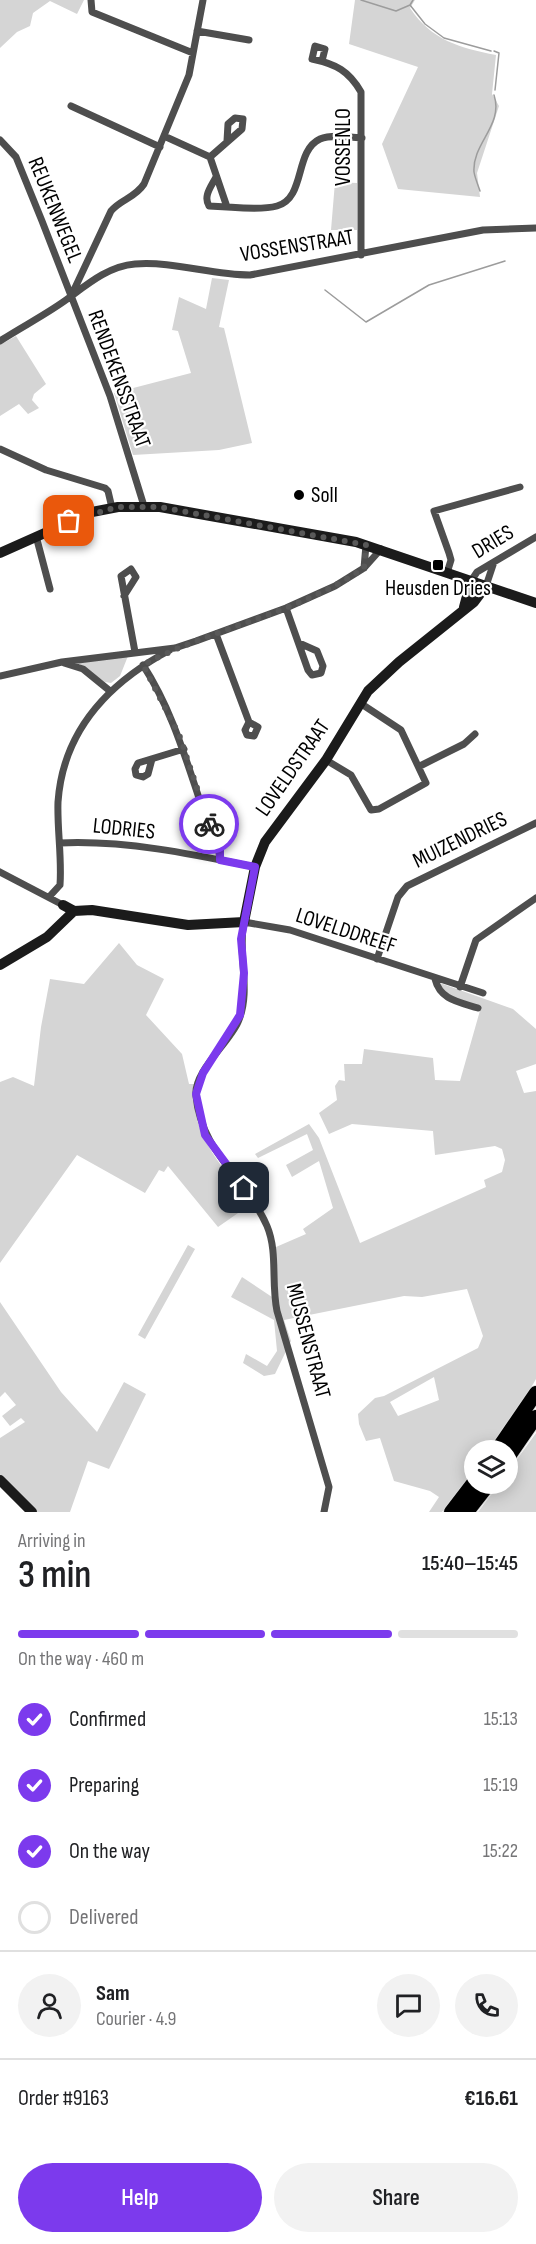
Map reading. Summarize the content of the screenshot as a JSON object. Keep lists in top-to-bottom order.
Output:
{
  "streets": {
    "street": [
      "VOSSENLO",
      "REUKENWEGEL",
      "VOSSENSTRAAT",
      "RENDEKENSSTRAAT",
      "DRIES",
      "LOVELDSTRAAT",
      "LODRIES",
      "MUIZENDRIES",
      "LOVELDDREEF",
      "MUSSENSTRAAT"
    ]
  },
  "crossings": [
    ["VOSSENLO", "VOSSENSTRAAT"],
    ["REUKENWEGEL", "VOSSENSTRAAT"],
    ["REUKENWEGEL", "RENDEKENSSTRAAT"],
    ["VOSSENSTRAAT", "RENDEKENSSTRAAT"],
    ["LOVELDSTRAAT", "LODRIES"],
    ["LOVELDSTRAAT", "LOVELDDREEF"],
    ["LOVELDSTRAAT", "MUSSENSTRAAT"],
    ["MUIZENDRIES", "LOVELDDREEF"],
    ["LOVELDDREEF", "MUSSENSTRAAT"]
  ],
  "places": {
    "other": ["Soll"],
    "transit": ["Heusden Dries"]
  },
  "page": {
    "heading": ["3 min", "Arriving in", "15:40–15:45"],
    "panel": [
      "Sam",
      "Courier · 4.9",
      "Order #9163",
      "€16.61"
    ],
    "bar": "On the way · 460 m",
    "list": [
      ["Confirmed", "15:13"],
      ["Preparing", "15:19"],
      ["On the way", "15:22"],
      "Delivered"
    ],
    "buttons": ["Help", "Share"]
  }
}
